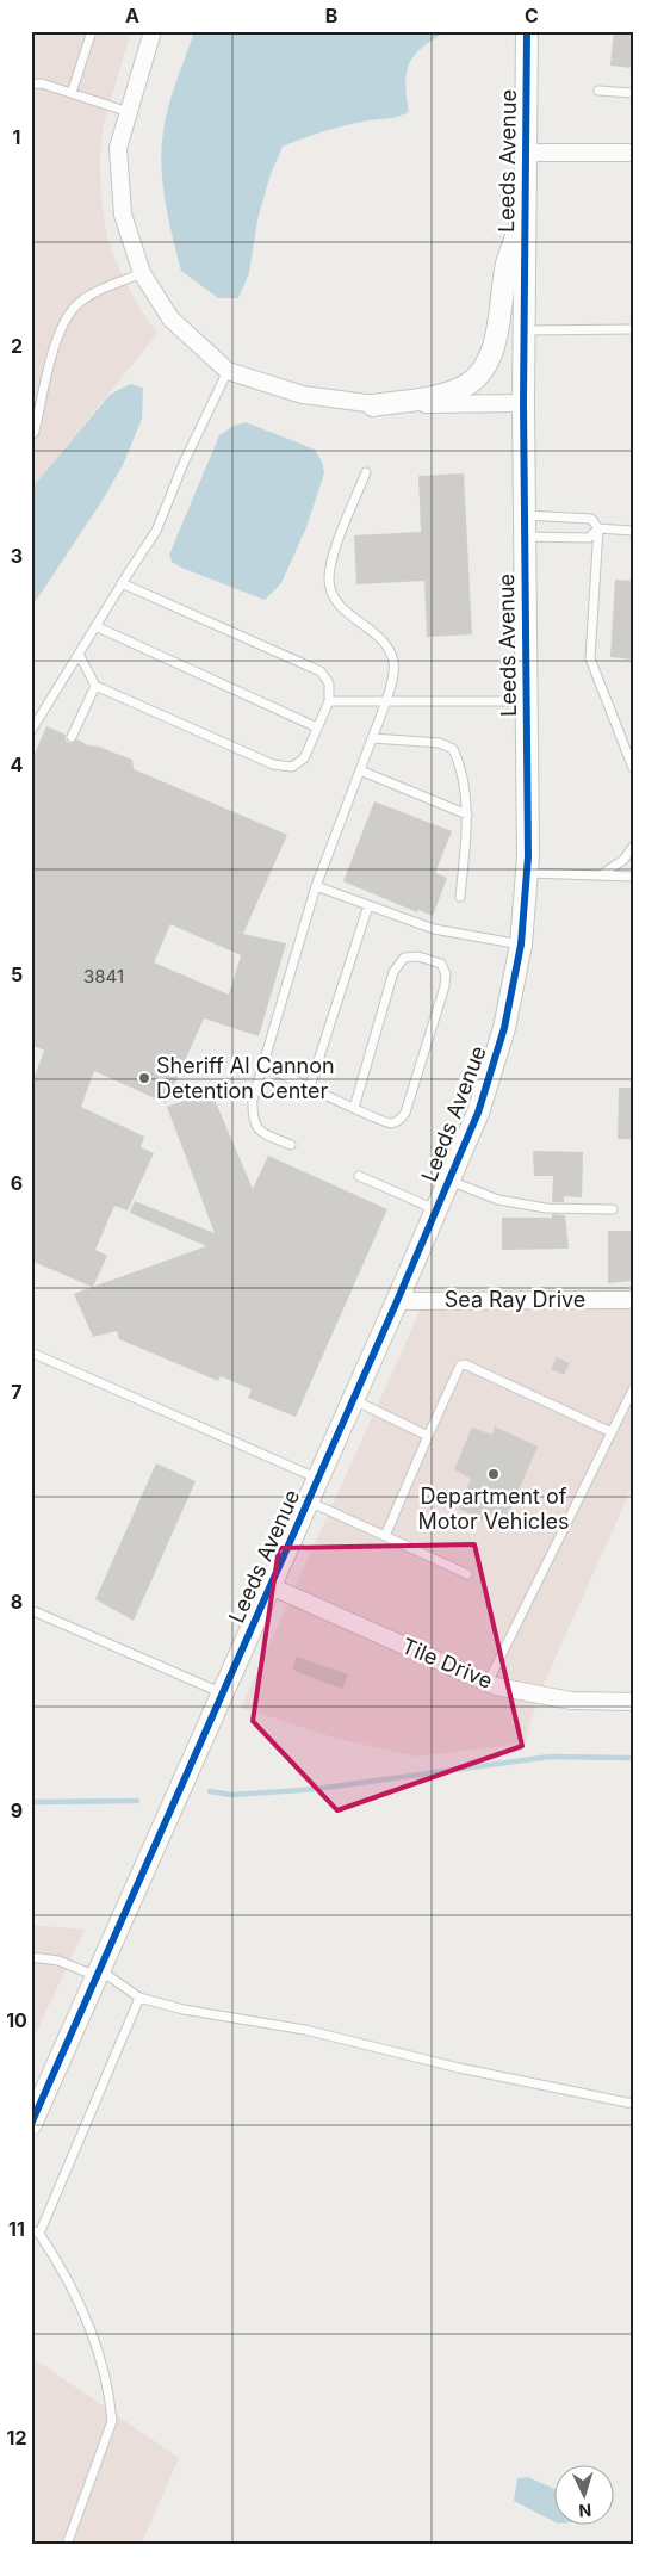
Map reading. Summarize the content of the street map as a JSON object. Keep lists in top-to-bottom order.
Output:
{
  "streets": {
    "street": ["Leeds Avenue", "Sea Ray Drive", "Tile Drive"]
  },
  "crossings": [
    ["Leeds Avenue", "Sea Ray Drive"],
    ["Leeds Avenue", "Tile Drive"]
  ],
  "places": ["Sheriff Al Cannon Detention Center", "Department of Motor Vehicles"],
  "house_numbers": ["3841"],
  "north": "bottom",
  "grid": {
    "columns": ["A", "B", "C"],
    "rows": [
      "1",
      "2",
      "3",
      "4",
      "5",
      "6",
      "7",
      "8",
      "9",
      "10",
      "11",
      "12"
    ]
  }
}
